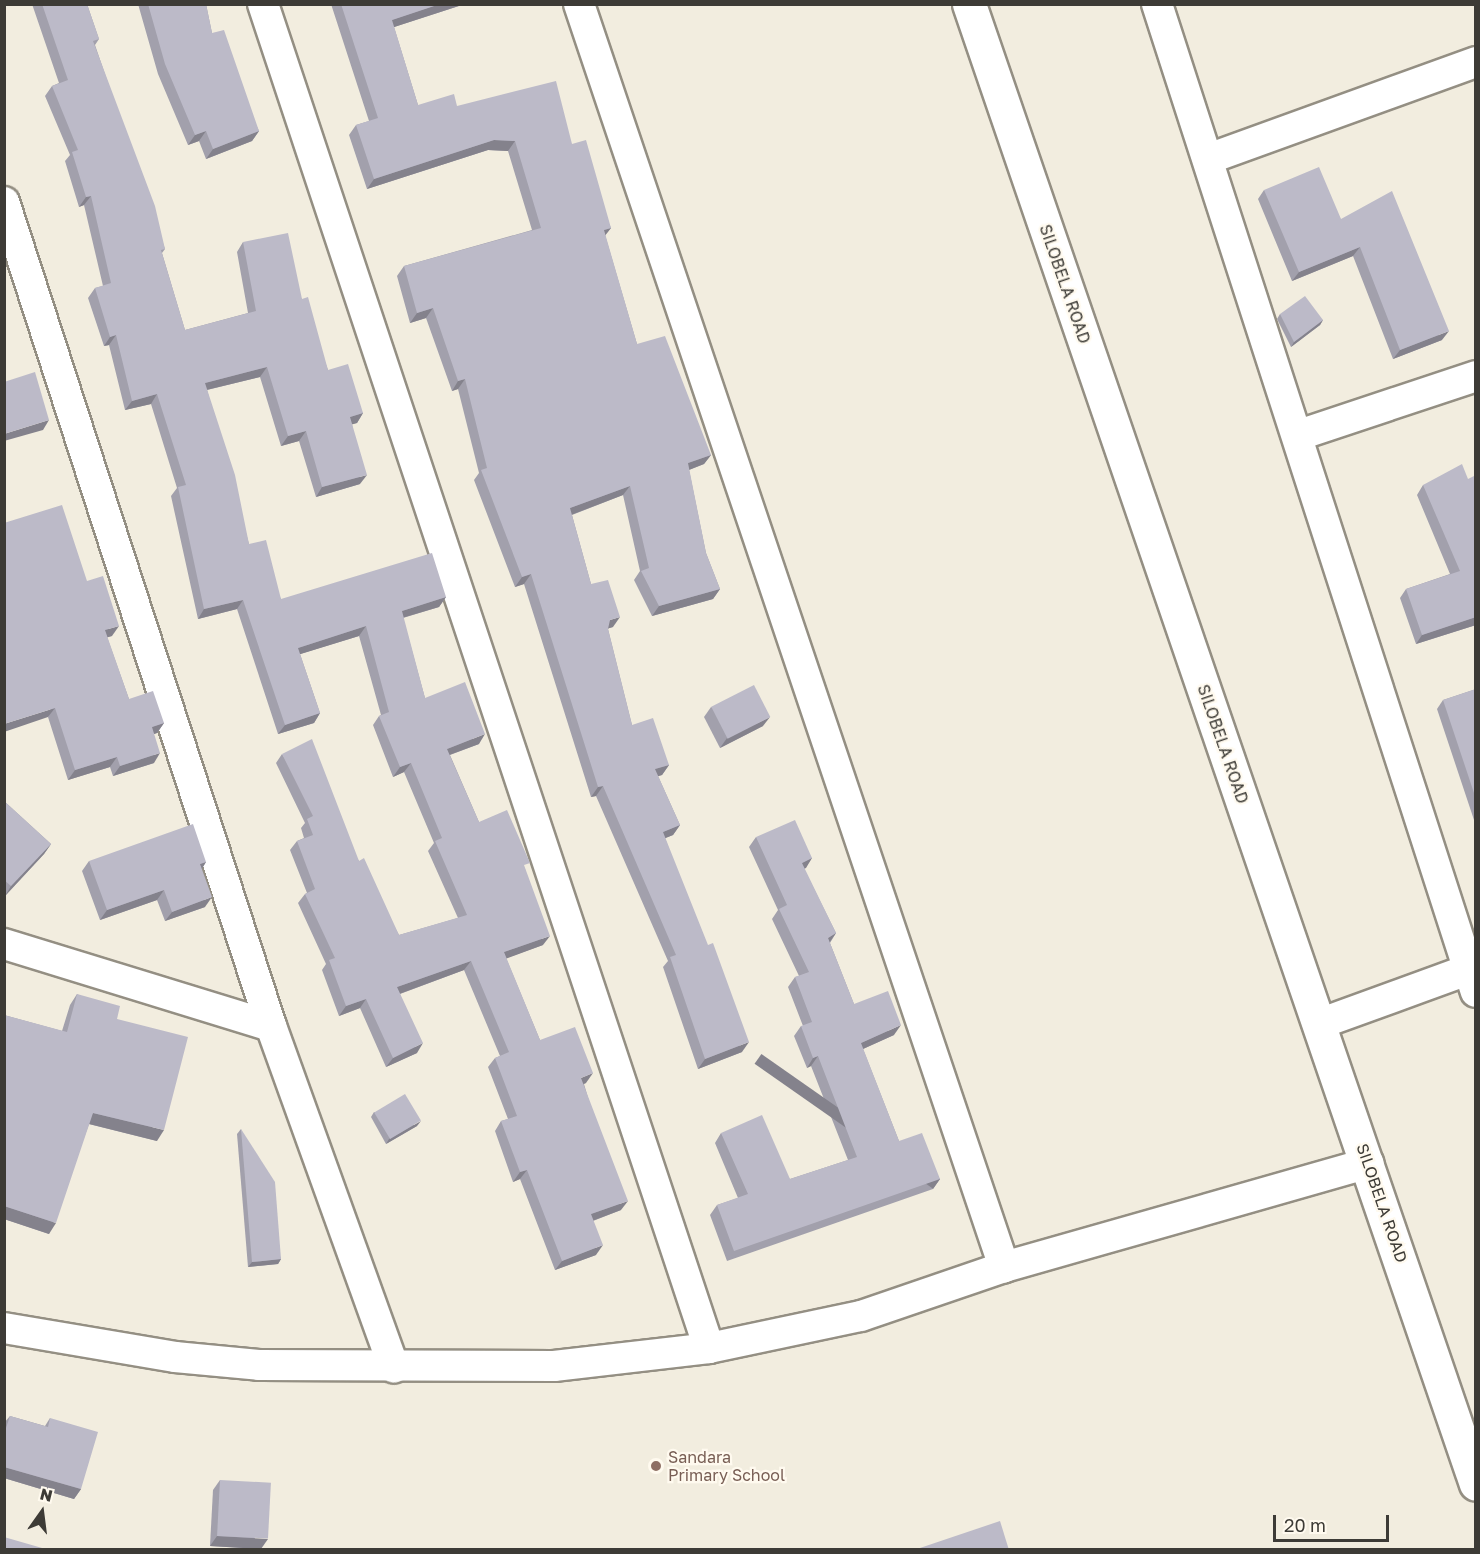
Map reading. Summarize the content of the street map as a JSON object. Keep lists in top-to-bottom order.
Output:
{
  "streets": {
    "street": ["SILOBELA ROAD"]
  },
  "places": ["Sandara Primary School"],
  "scale_bar": "20 m",
  "north": "top"
}
